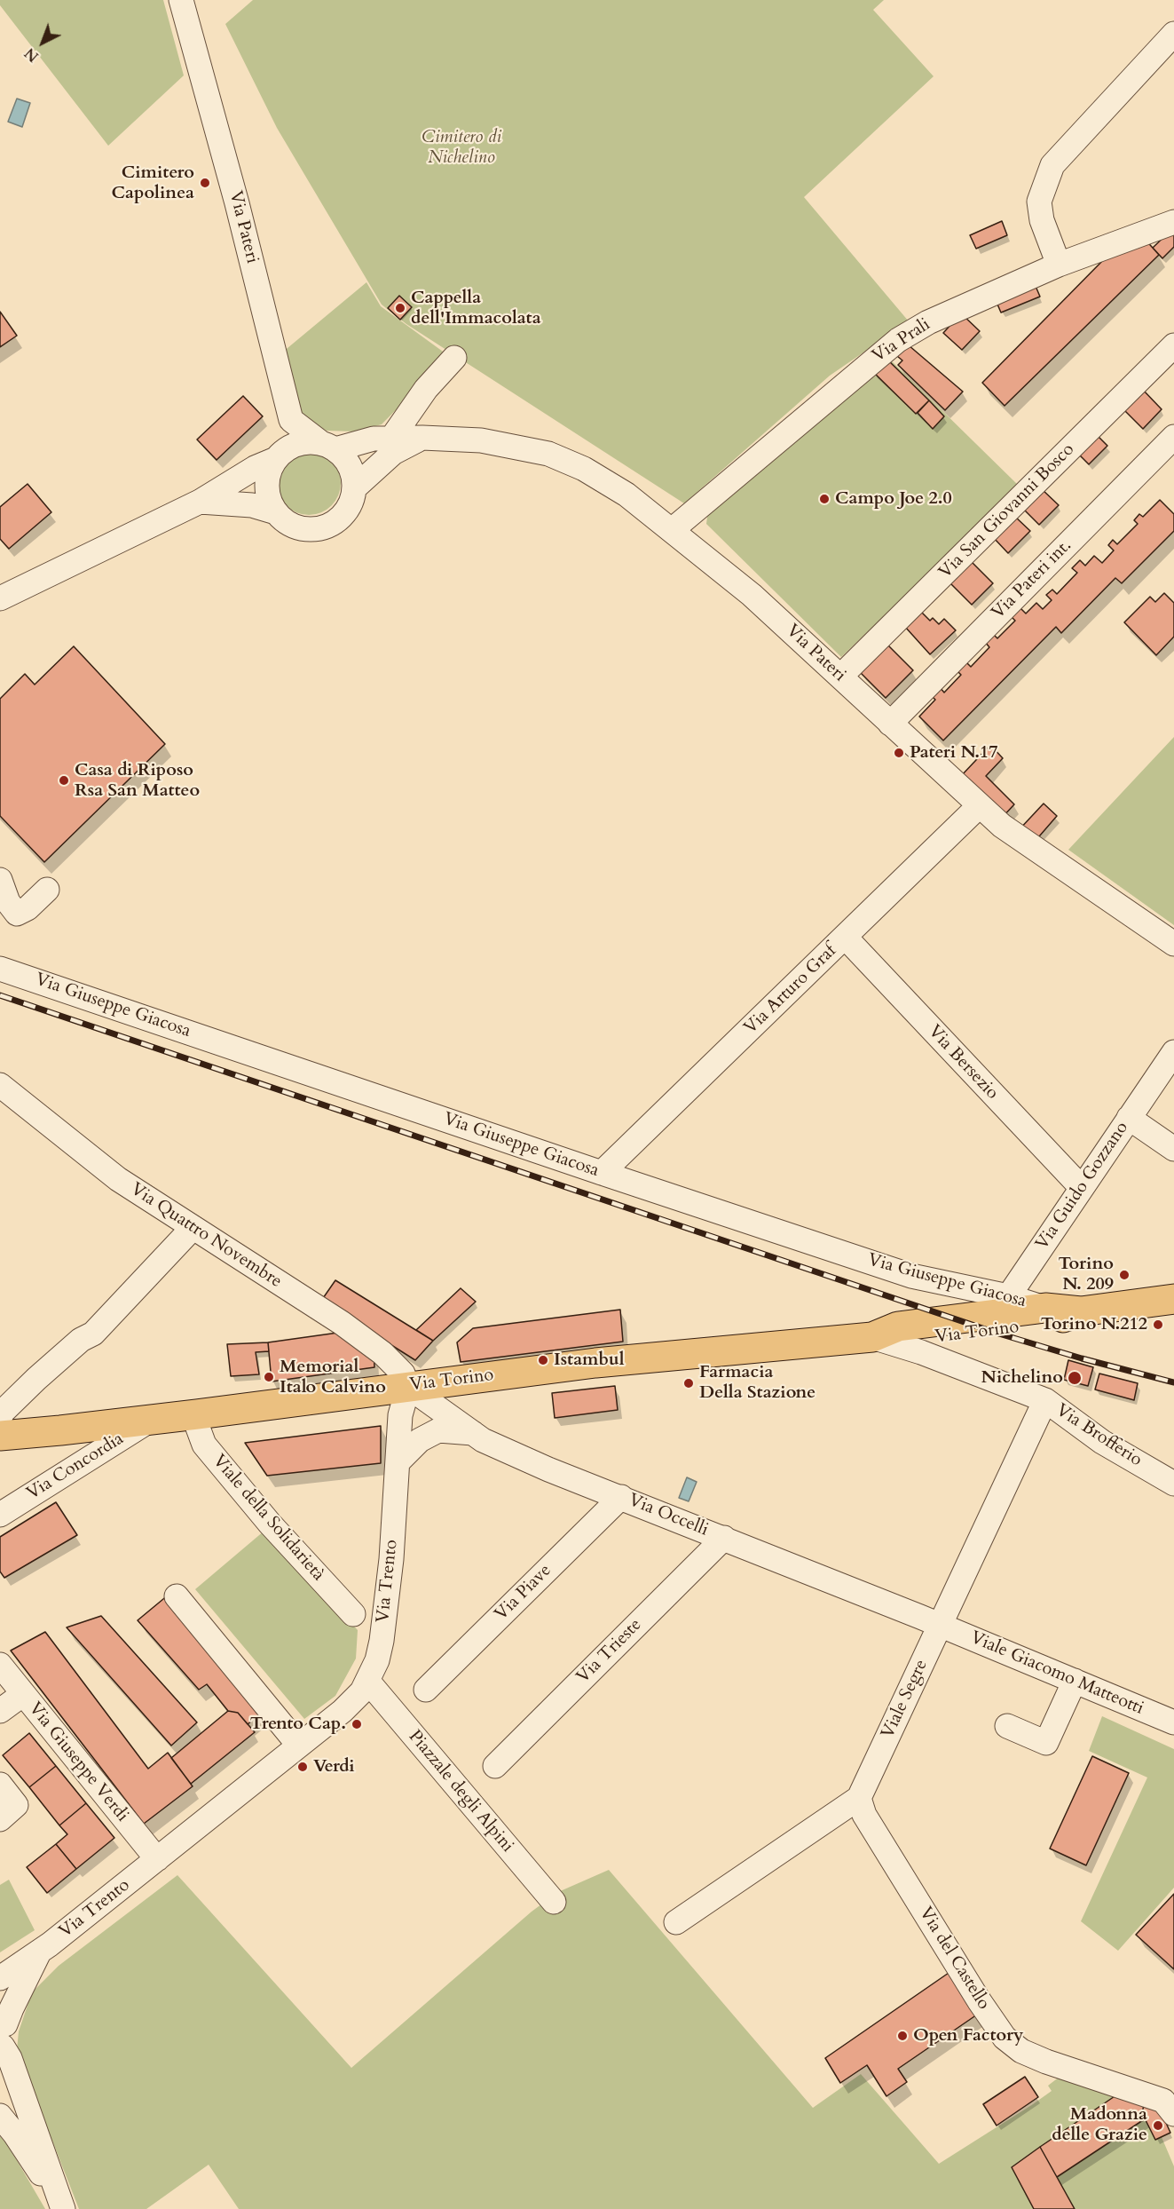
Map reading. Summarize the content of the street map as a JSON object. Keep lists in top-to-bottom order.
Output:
{
  "streets": {
    "main road": ["Via Torino"],
    "street": [
      "Via Pateri",
      "Via Prali",
      "Via San Giovanni Bosco",
      "Via Pateri int.",
      "Via Arturo Graf",
      "Via Giuseppe Giacosa",
      "Via Bersezio",
      "Via Guido Gozzano",
      "Via Quattro Novembre",
      "Via Brofferio",
      "Via Concordia",
      "Via Occelli",
      "Viale della Solidarietà",
      "Via Trento",
      "Via Piave",
      "Via Trieste",
      "Viale Giacomo Matteotti",
      "Viale Segre",
      "Via Giuseppe Verdi",
      "Piazzale degli Alpini",
      "Via del Castello"
    ]
  },
  "crossings": [
    ["Via Pateri", "Via Prali"],
    ["Via Pateri", "Via San Giovanni Bosco"],
    ["Via Pateri", "Via Pateri int."],
    ["Via Pateri", "Via Arturo Graf"],
    ["Via Arturo Graf", "Via Giuseppe Giacosa"],
    ["Via Arturo Graf", "Via Bersezio"],
    ["Via Giuseppe Giacosa", "Via Guido Gozzano"],
    ["Via Giuseppe Giacosa", "Via Torino"],
    ["Via Bersezio", "Via Guido Gozzano"],
    ["Via Guido Gozzano", "Via Torino"],
    ["Via Quattro Novembre", "Via Torino"],
    ["Via Quattro Novembre", "Via Occelli"],
    ["Via Quattro Novembre", "Via Trento"],
    ["Via Torino", "Via Brofferio"],
    ["Via Torino", "Via Concordia"],
    ["Via Torino", "Via Occelli"],
    ["Via Torino", "Viale della Solidarietà"],
    ["Via Torino", "Via Trento"],
    ["Via Brofferio", "Viale Segre"],
    ["Via Occelli", "Via Trento"],
    ["Via Occelli", "Via Piave"],
    ["Via Occelli", "Via Trieste"],
    ["Via Occelli", "Viale Giacomo Matteotti"],
    ["Via Occelli", "Viale Segre"],
    ["Via Trento", "Via Giuseppe Verdi"],
    ["Via Trento", "Piazzale degli Alpini"],
    ["Viale Giacomo Matteotti", "Viale Segre"],
    ["Viale Segre", "Via del Castello"]
  ],
  "parks": ["Cimitero di Nichelino"],
  "places": [
    "Cimitero Capolinea",
    "Cappella dell'Immacolata",
    "Campo Joe 2.0",
    "Pateri N.17",
    "Casa di Riposo Rsa San Matteo",
    "Torino N. 209",
    "Torino N.212",
    "Istambul",
    "Memorial Italo Calvino",
    "Nichelino",
    "Farmacia Della Stazione",
    "Trento Cap.",
    "Verdi",
    "Open Factory",
    "Madonna delle Grazie"
  ],
  "north": "bottom left"
}
